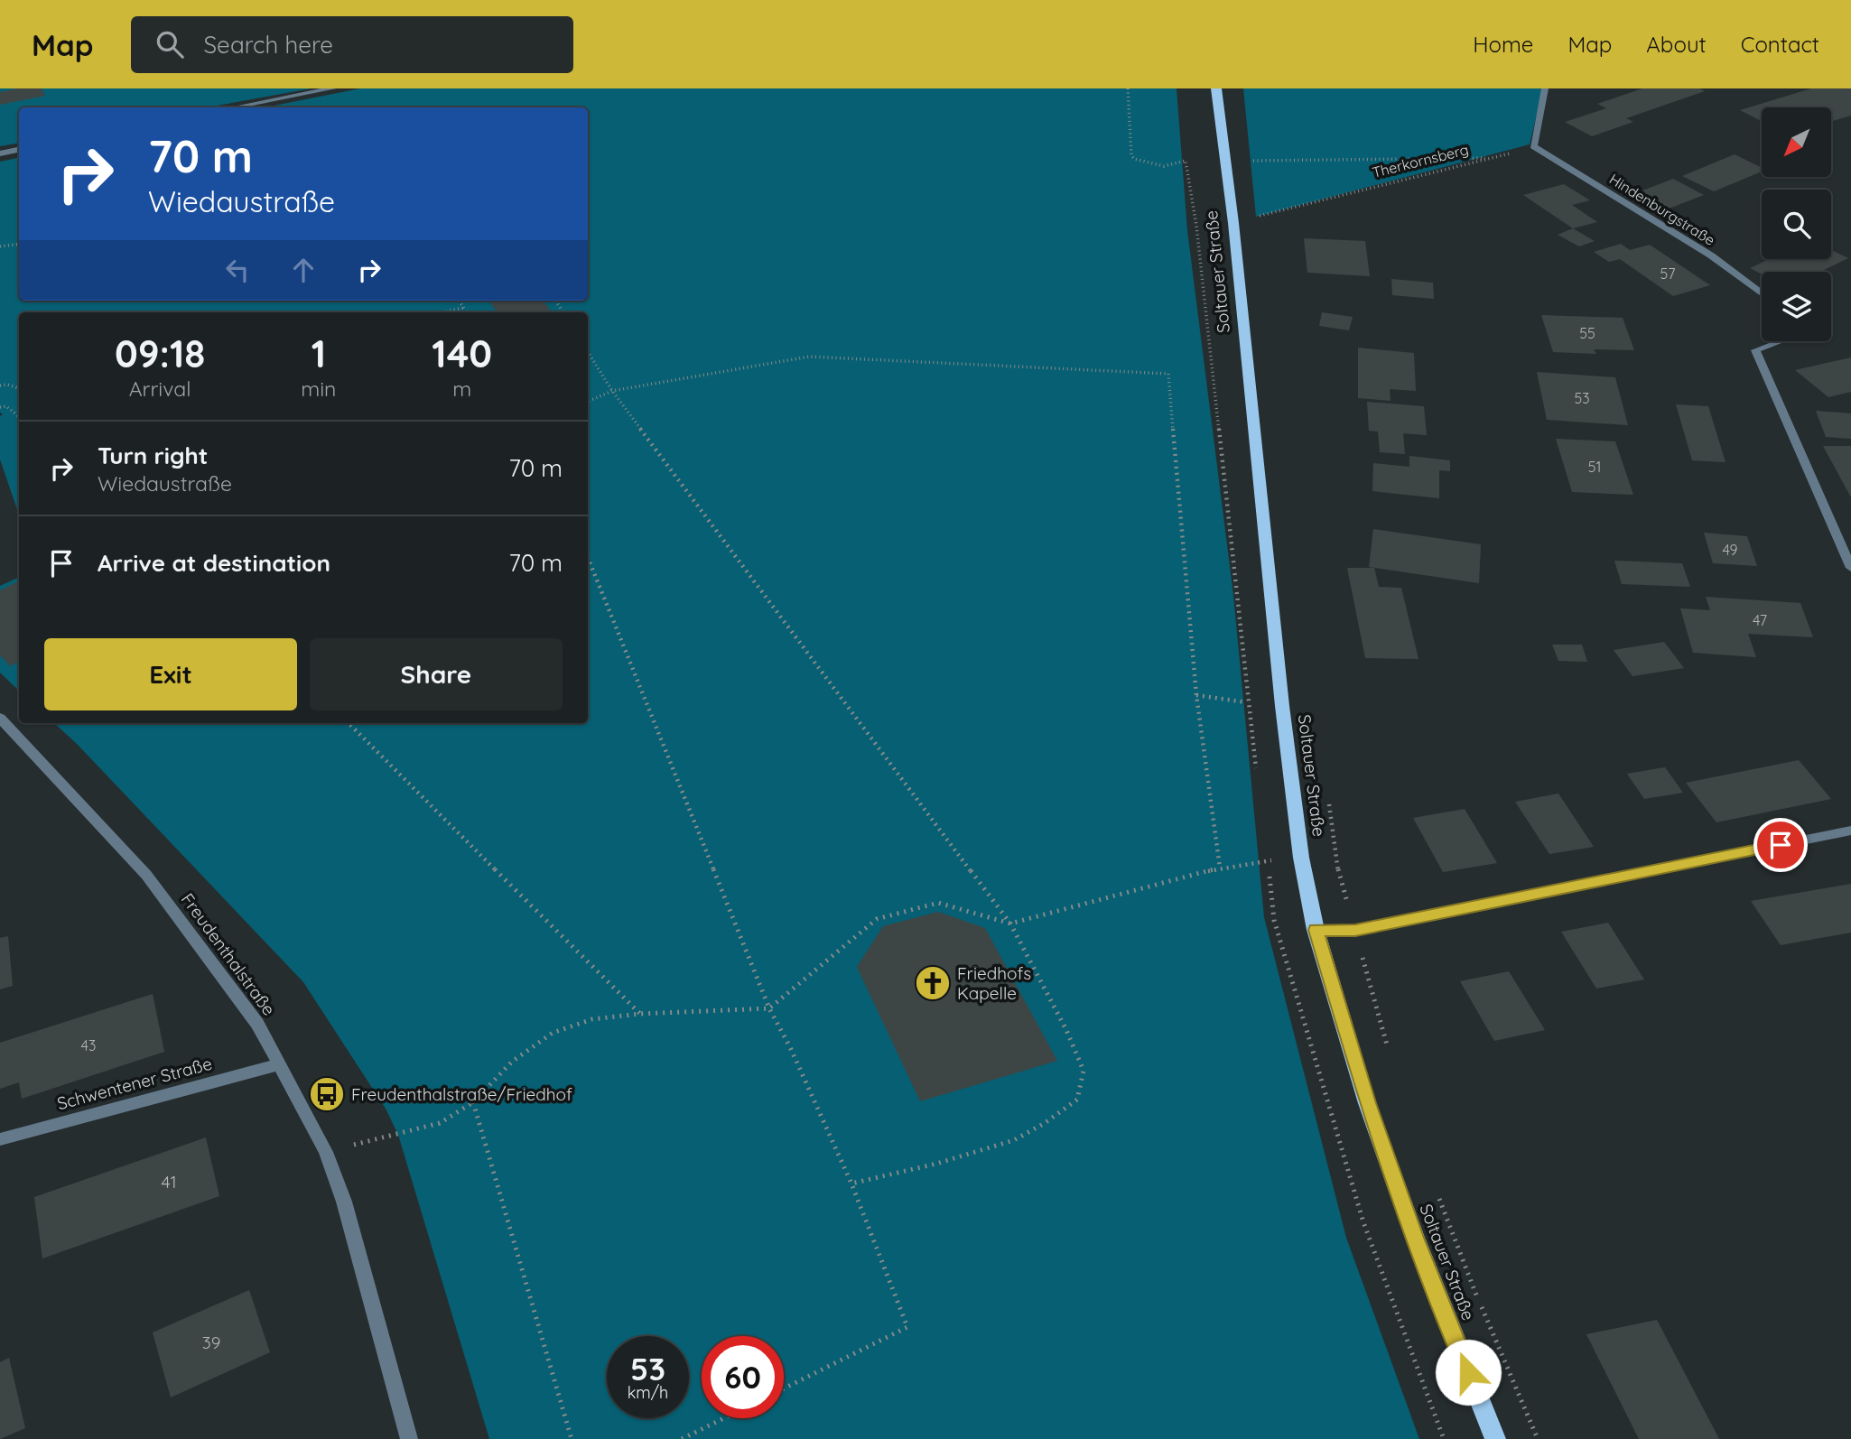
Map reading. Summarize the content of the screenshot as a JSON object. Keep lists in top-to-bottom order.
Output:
{
  "streets": {
    "main road": ["Soltauer Straße"],
    "street": ["Hindenburgstraße", "Freudenthalstraße", "Schwentener Straße"],
    "path": ["Therkornsberg"]
  },
  "crossings": [
    ["Therkornsberg", "Hindenburgstraße"],
    ["Freudenthalstraße", "Schwentener Straße"]
  ],
  "places": {
    "church": ["Friedhofs Kapelle"],
    "bus stop": ["Freudenthalstraße/Friedhof"]
  },
  "house_numbers": [
    "57",
    "55",
    "53",
    "51",
    "49",
    "47",
    "43",
    "41",
    "39"
  ],
  "north": "bottom left",
  "page": {
    "header": "Map",
    "search": "Search here",
    "nav": [
      "Home",
      "Map",
      "About",
      "Contact"
    ],
    "turn": ["70 m", "Wiedaustraße"],
    "eta": [
      "09:18",
      "Arrival",
      "1",
      "min",
      "140",
      "m"
    ],
    "list": [
      {
        "name": "Turn right",
        "note": "Wiedaustraße",
        "value": "70 m"
      },
      {
        "name": "Arrive at destination",
        "value": "70 m"
      }
    ],
    "buttons": ["Exit", "Share"],
    "speed": "53 km/h",
    "limit": "60"
  }
}
